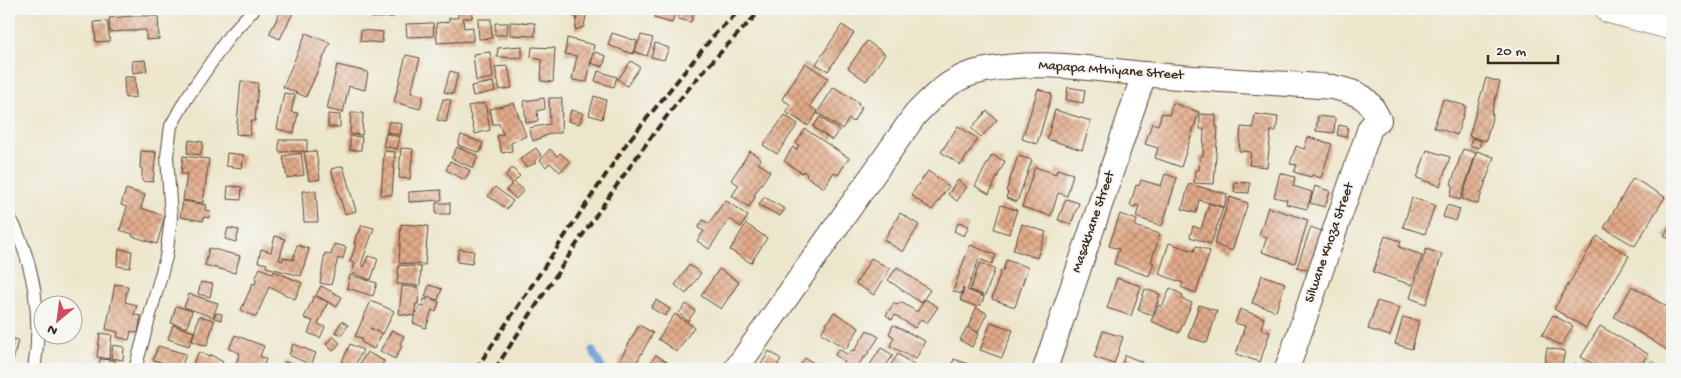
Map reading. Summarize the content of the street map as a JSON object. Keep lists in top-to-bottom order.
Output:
{
  "streets": {
    "street": ["Mapapa Mthiyane Street", "Masakhane Street", "Silwane Khoza Street"]
  },
  "crossings": [
    ["Mapapa Mthiyane Street", "Masakhane Street"],
    ["Mapapa Mthiyane Street", "Silwane Khoza Street"]
  ],
  "scale_bar": "20 m",
  "north": "bottom left"
}
